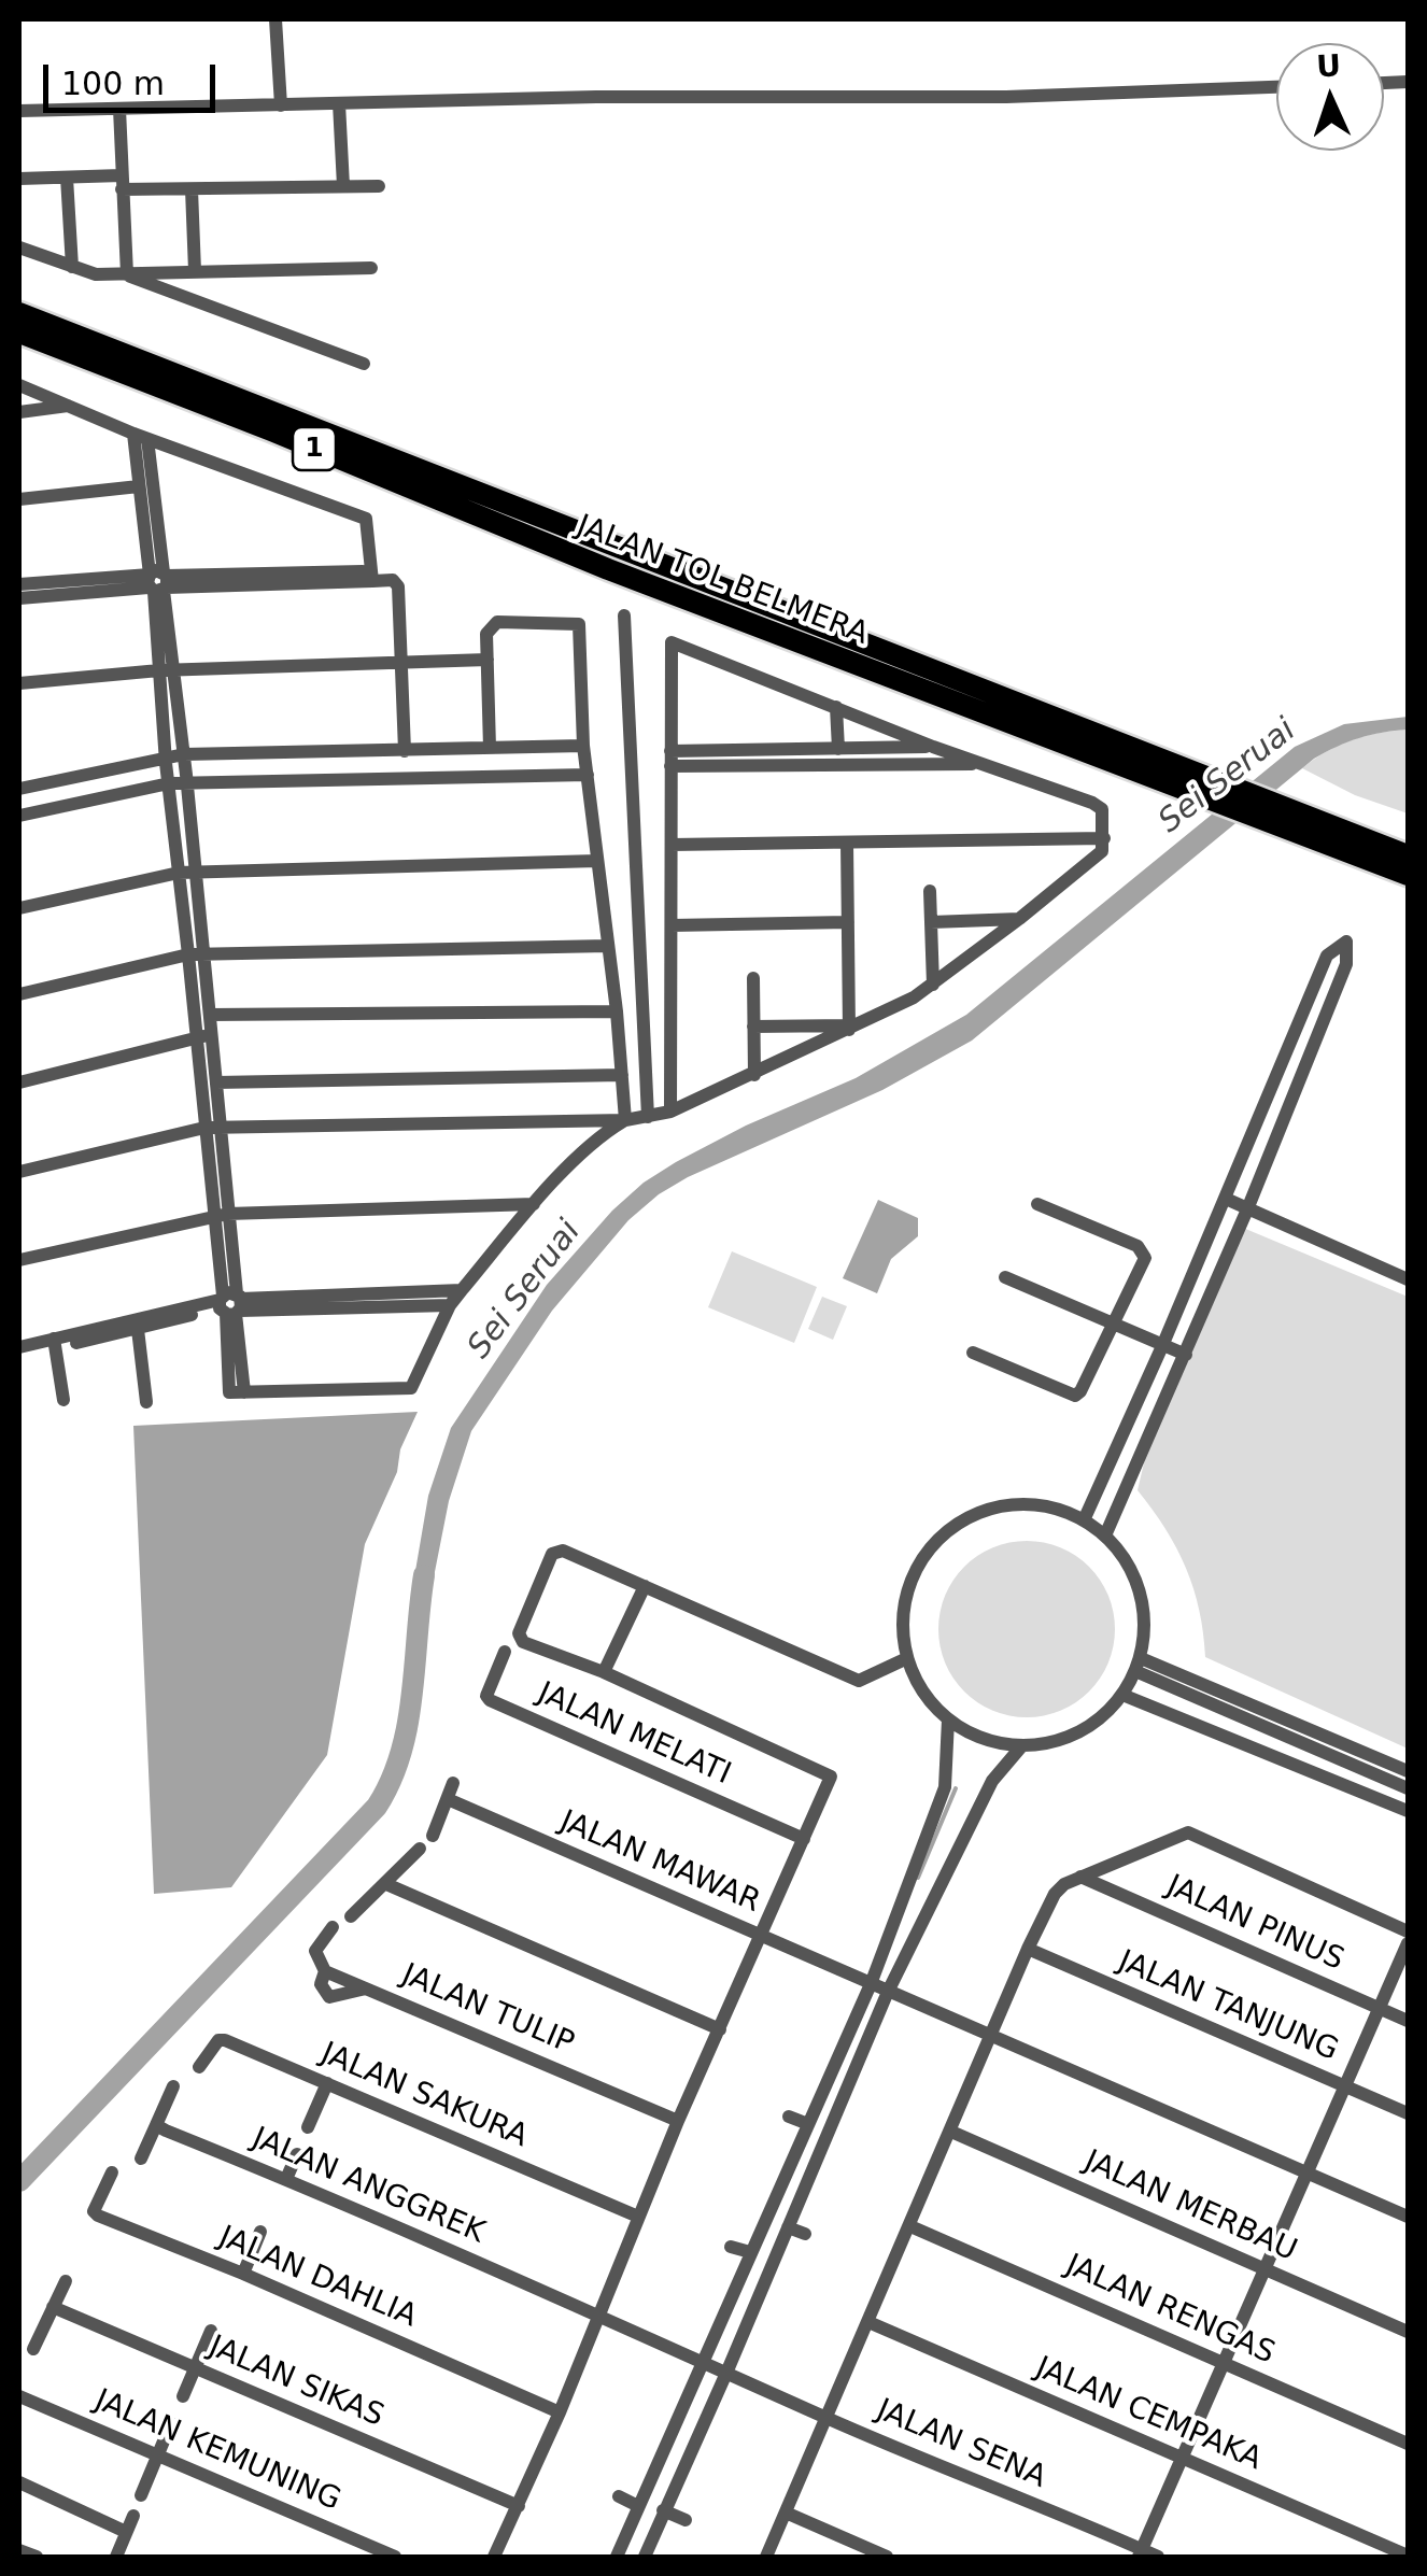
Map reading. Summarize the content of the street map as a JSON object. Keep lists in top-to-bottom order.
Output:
{
  "streets": {
    "highway": ["1", "JALAN TOL BELMERA"],
    "street": [
      "JALAN MELATI",
      "JALAN MAWAR",
      "JALAN PINUS",
      "JALAN TANJUNG",
      "JALAN TULIP",
      "JALAN SAKURA",
      "JALAN ANGGREK",
      "JALAN MERBAU",
      "JALAN DAHLIA",
      "JALAN RENGAS",
      "JALAN SIKAS",
      "JALAN CEMPAKA",
      "JALAN SENA",
      "JALAN KEMUNING"
    ]
  },
  "crossings": [
    ["JALAN ANGGREK", "JALAN SENA"]
  ],
  "water": ["Sei Seruai"],
  "scale_bar": "100 m",
  "north": "top"
}
